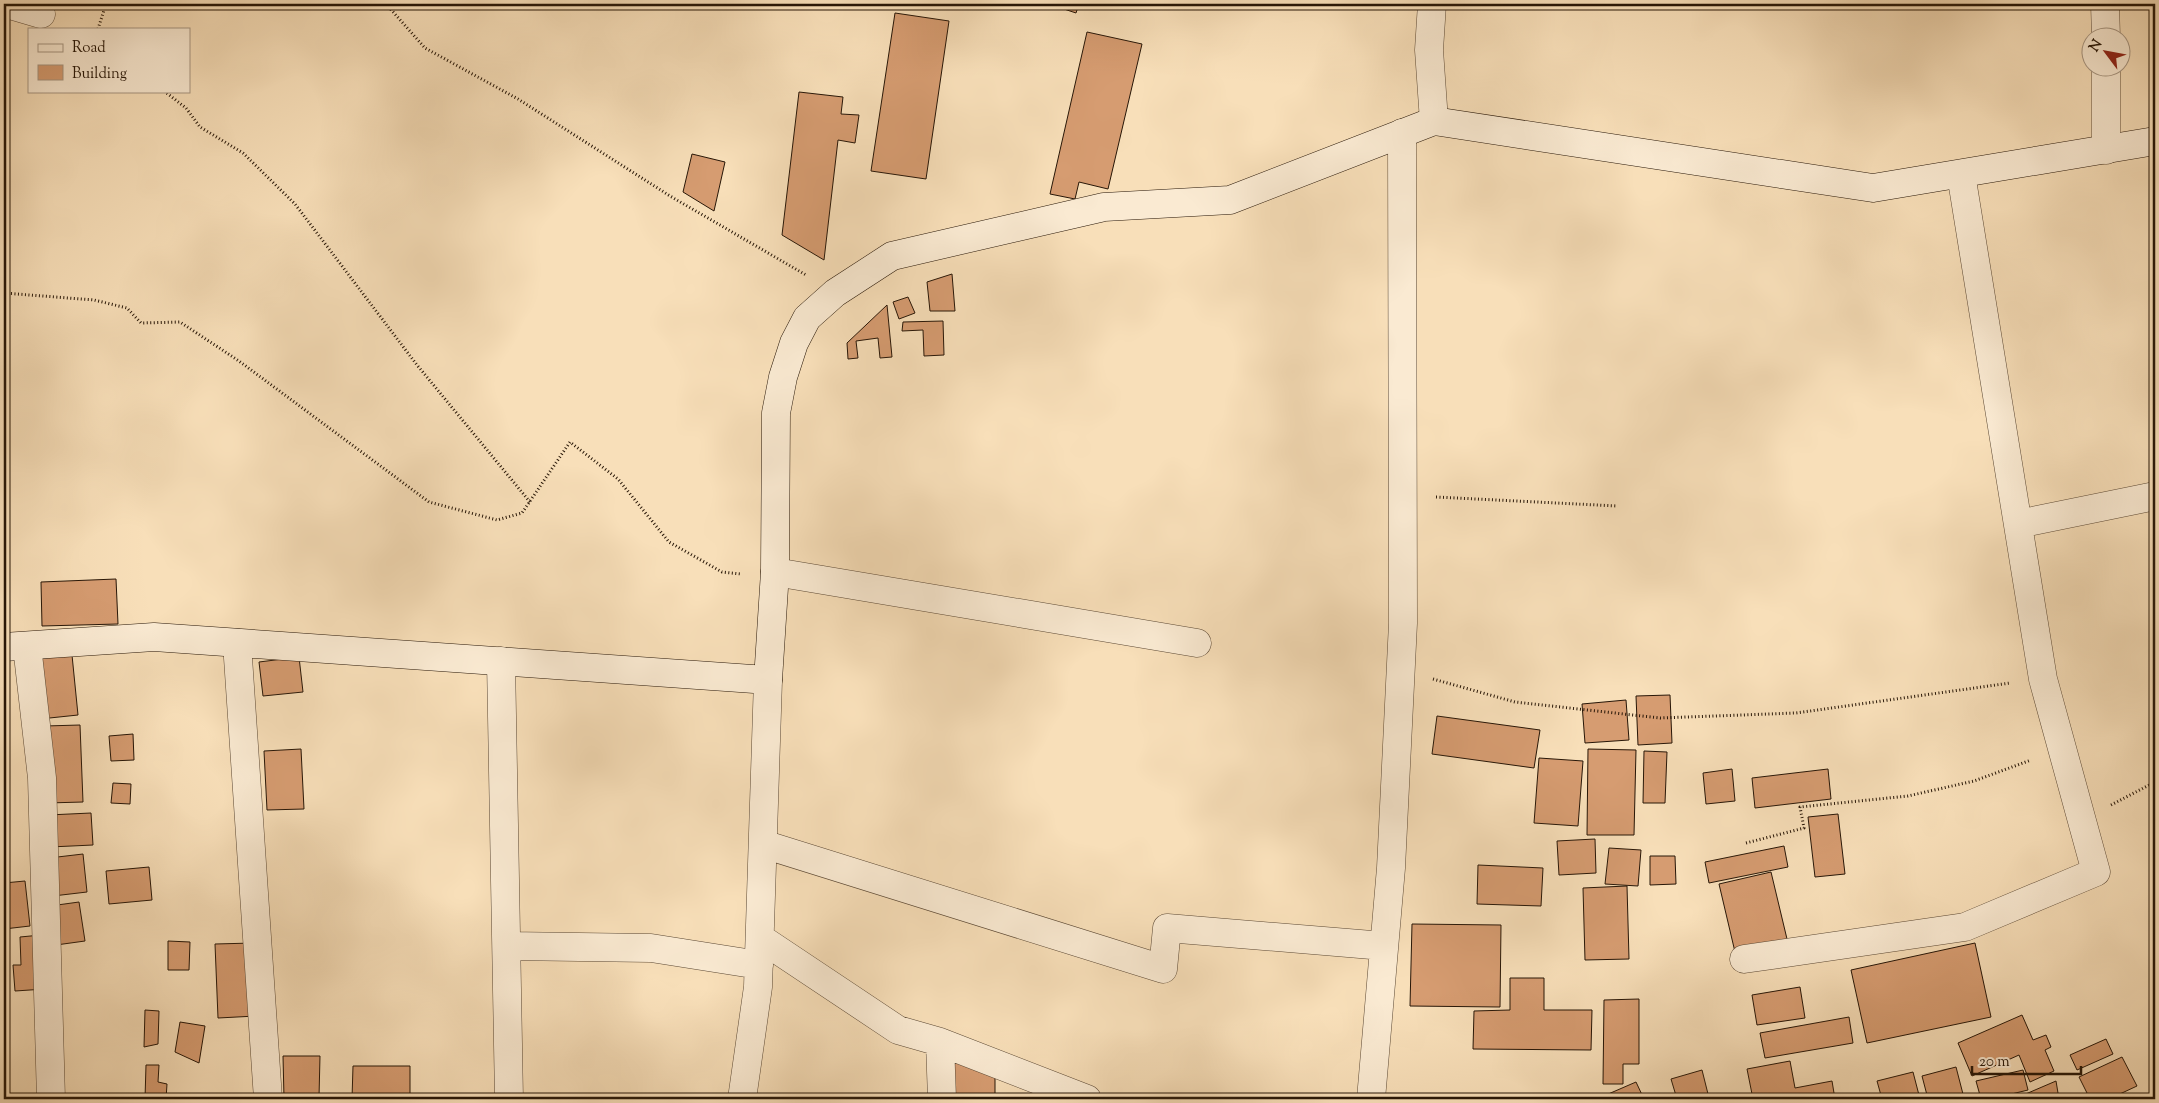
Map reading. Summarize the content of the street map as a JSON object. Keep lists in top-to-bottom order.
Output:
{
  "legend": ["Road", "Building"],
  "scale_bar": "20 m",
  "north": "top left"
}
